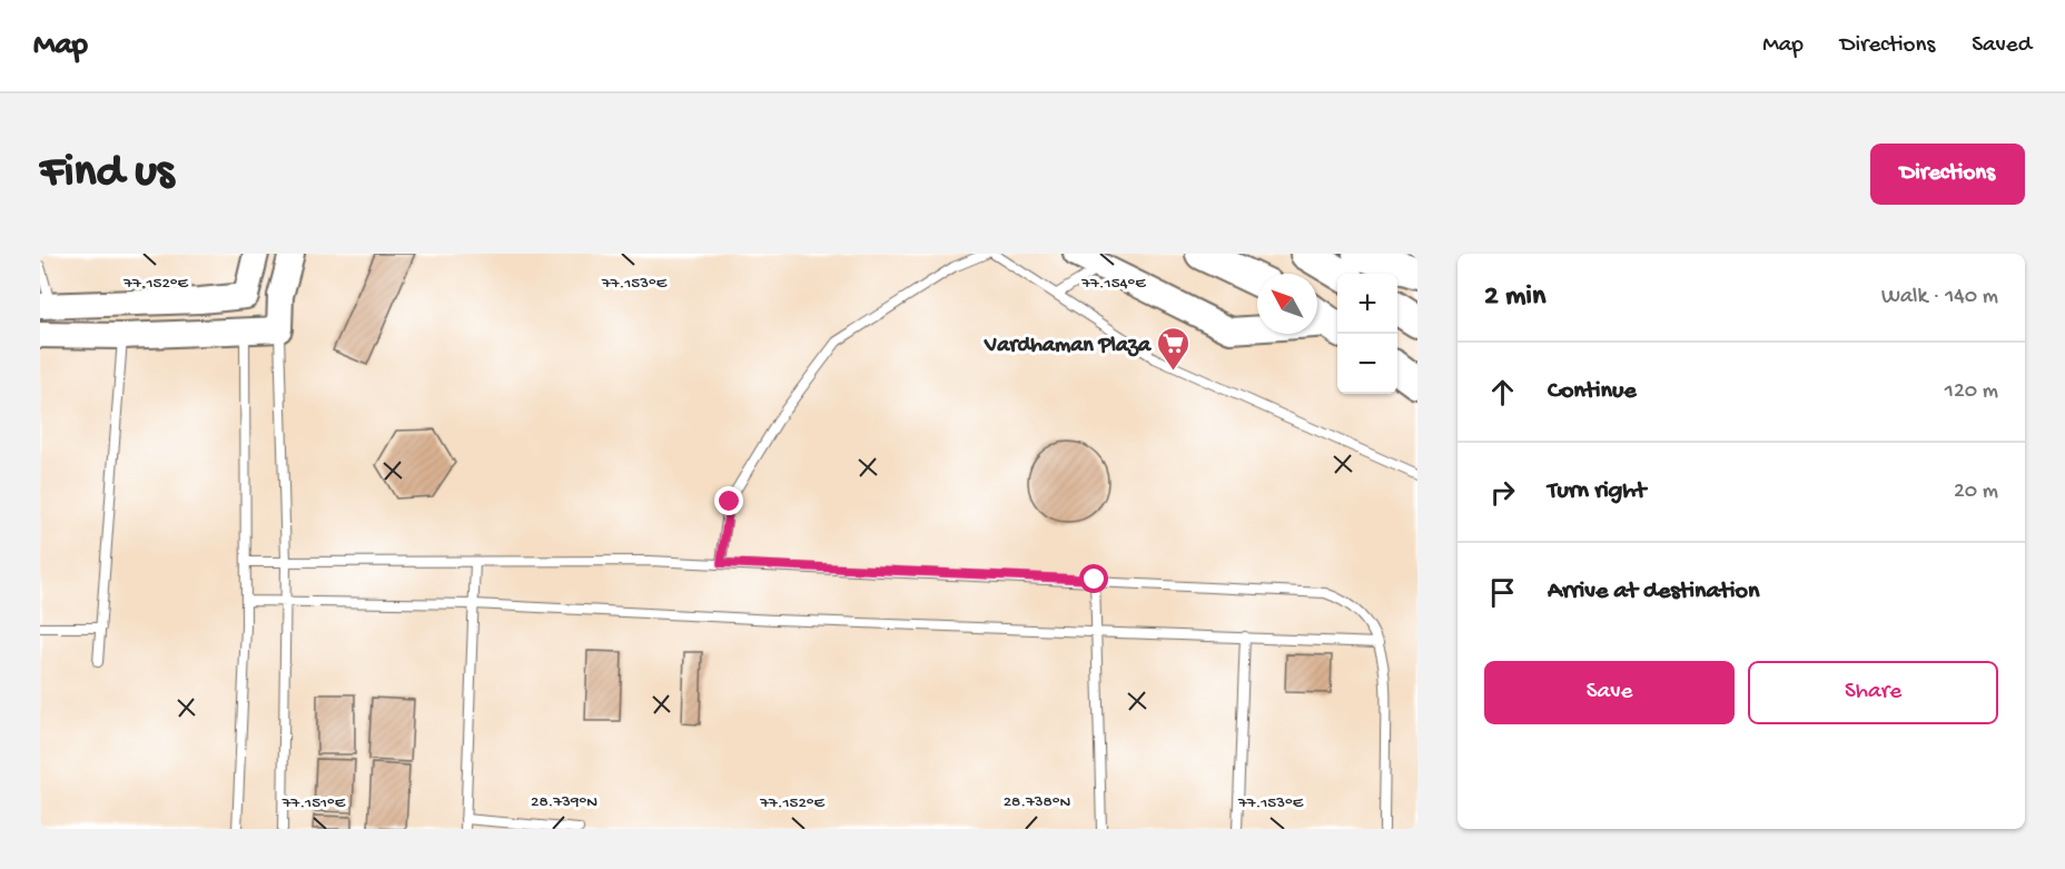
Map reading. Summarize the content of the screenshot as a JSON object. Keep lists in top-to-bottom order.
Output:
{
  "places": {
    "supermarket": ["Vardhaman Plaza"]
  },
  "north": "top left",
  "page": {
    "header": "Map",
    "nav": ["Map", "Directions", "Saved"],
    "buttons": [
      "Directions",
      ["Save", "Share"]
    ],
    "title": "Find us",
    "heading": ["2 min", "Walk · 140 m"],
    "map_buttons": ["+", "−"],
    "list": [
      ["Continue", "120 m"],
      ["Turn right", "20 m"],
      "Arrive at destination"
    ]
  },
  "coordinates": [
    "77.152°E",
    "77.153°E",
    "77.154°E",
    "28.739°N",
    "28.738°N",
    "77.151°E"
  ]
}
